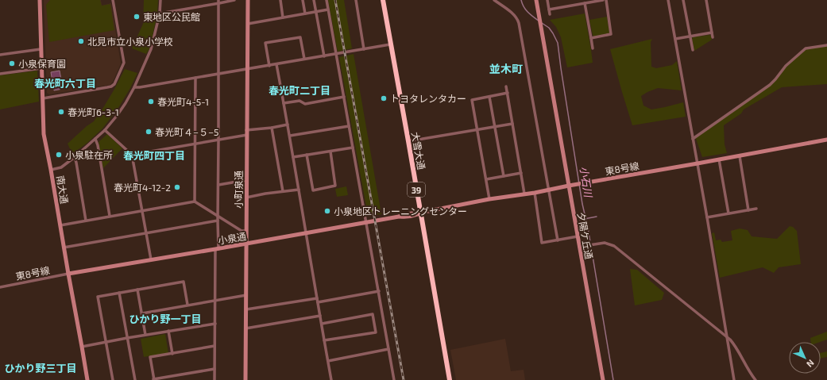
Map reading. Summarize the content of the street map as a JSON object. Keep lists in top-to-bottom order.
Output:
{
  "streets": {
    "highway": ["大雪大通", "39"],
    "street": [
      "東8号線",
      "南大通",
      "小町泉通",
      "夕陽ケ丘通",
      "小泉通"
    ]
  },
  "crossings": [
    ["大雪大通", "東8号線"],
    ["大雪大通", "小泉通"],
    ["東8号線", "南大通"],
    ["東8号線", "夕陽ケ丘通"],
    ["東8号線", "小泉通"],
    ["南大通", "小泉通"],
    ["小町泉通", "小泉通"]
  ],
  "districts": [
    "並木町",
    "春光町六丁目",
    "春光町二丁目",
    "春光町四丁目",
    "ひかり野一丁目",
    "ひかり野三丁目"
  ],
  "water": ["小石川"],
  "places": [
    "東地区公民館",
    "北見市立小泉小学校",
    "小泉保育園",
    "トヨタレンタカー",
    "春光町4-5-1",
    "春光町6-3-1",
    "春光町４−５−5",
    "小泉駐在所",
    "春光町4-12-2",
    "小泉地区トレーニングセンター"
  ],
  "north": "bottom right"
}
